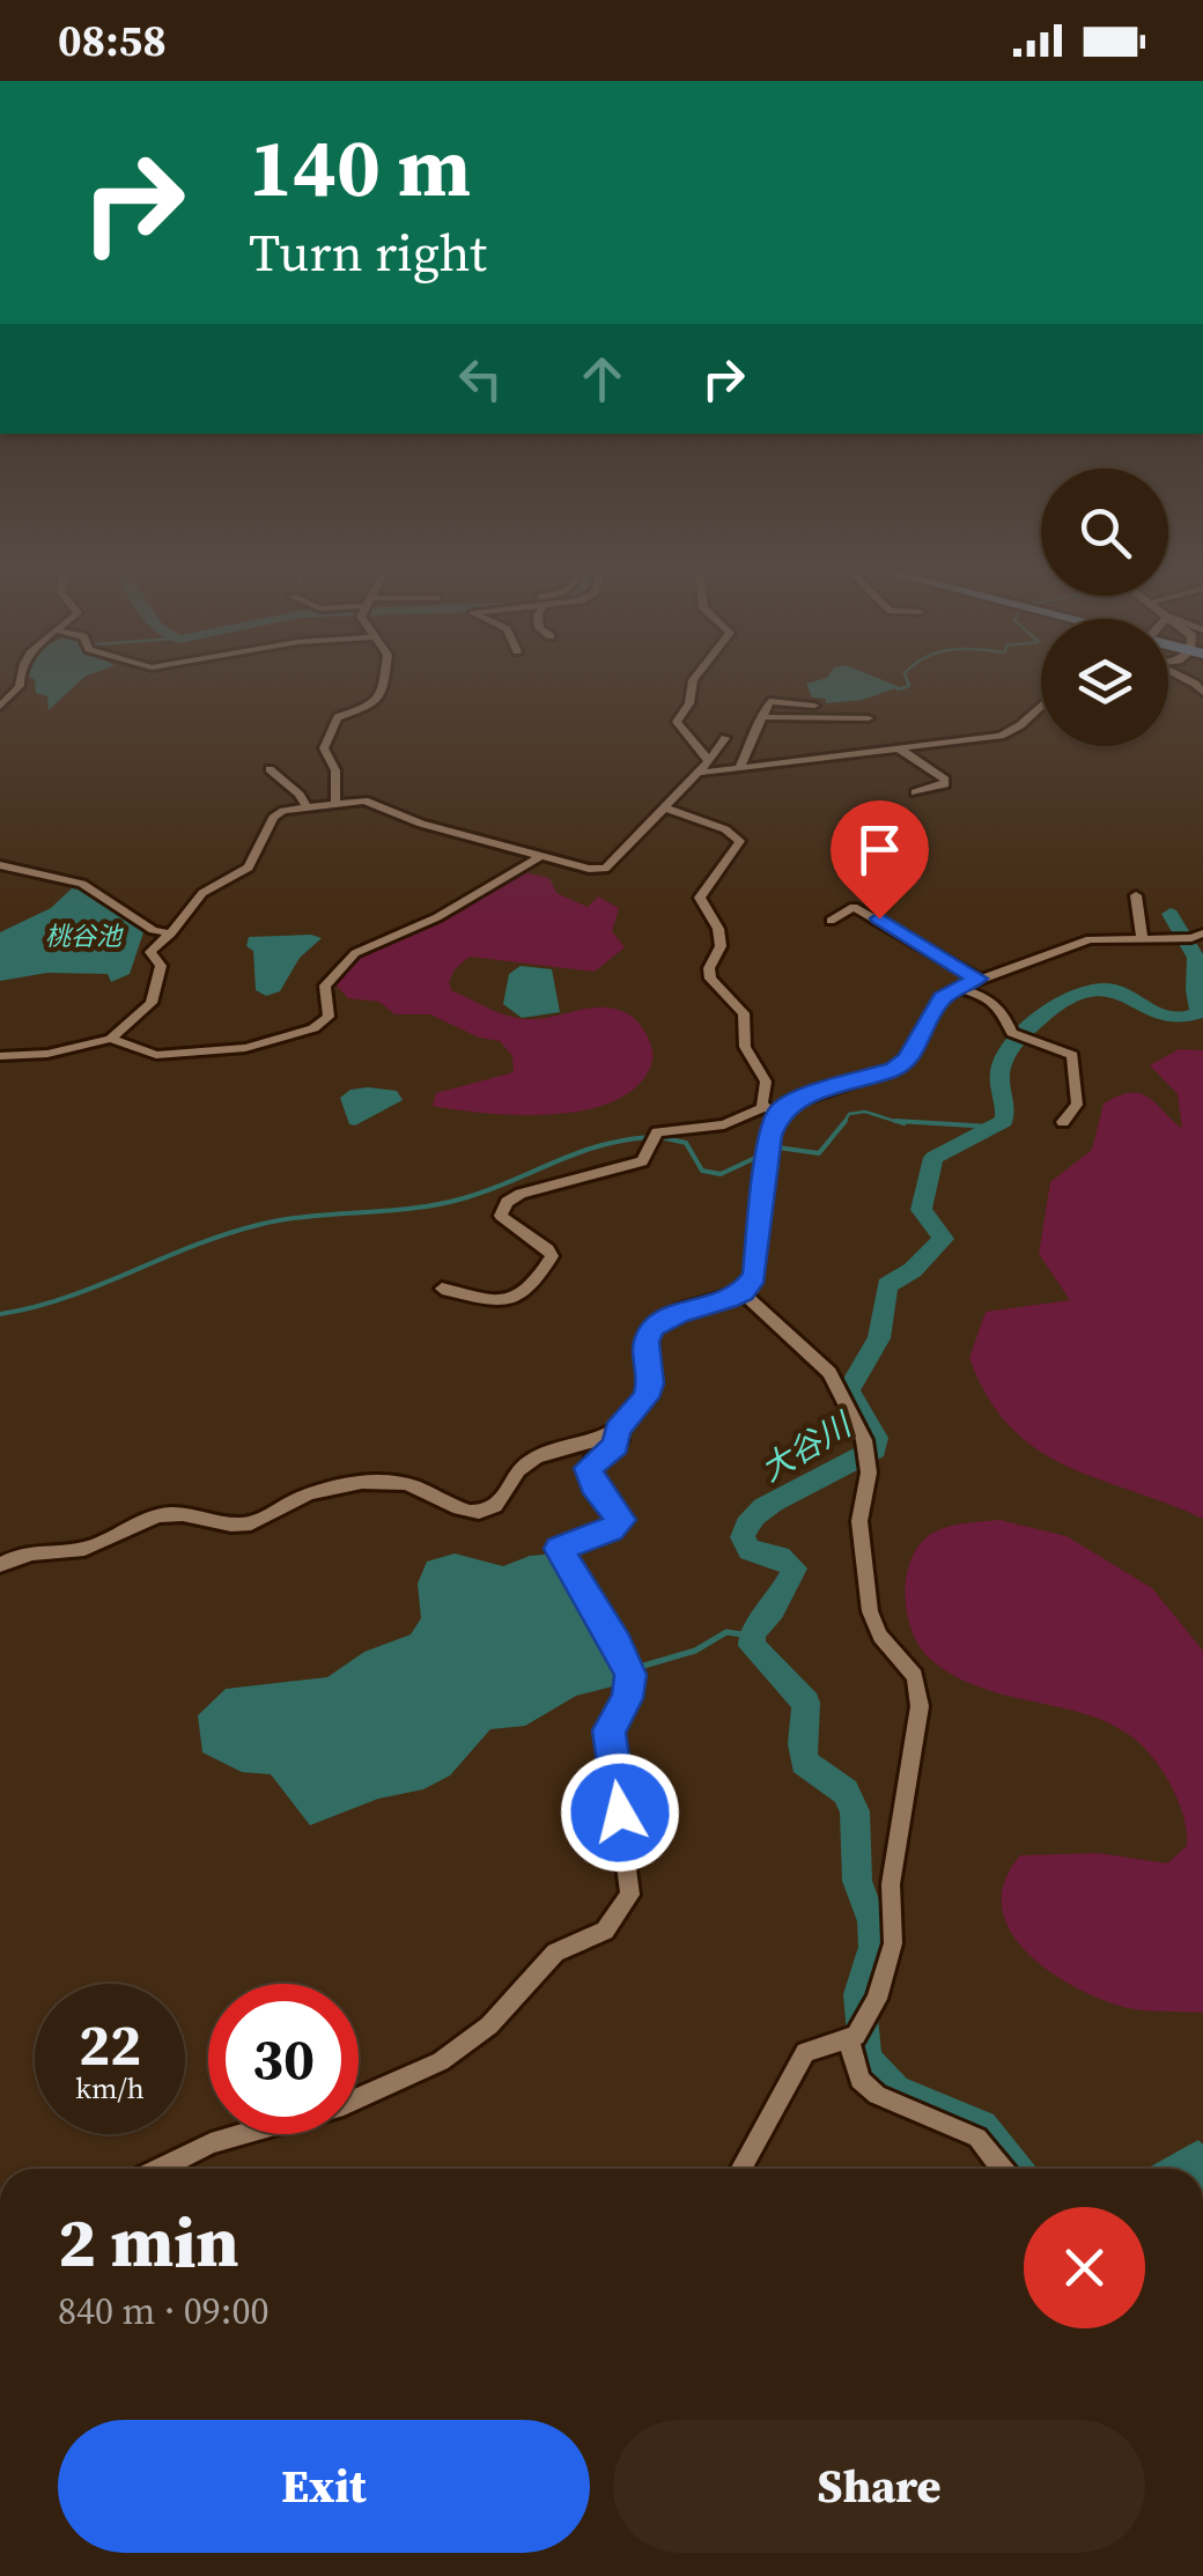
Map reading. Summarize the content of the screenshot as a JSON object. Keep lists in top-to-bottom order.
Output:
{
  "water": ["桃谷池", "大谷川"],
  "page": {
    "status": "08:58",
    "turn": ["140 m", "Turn right"],
    "speed": "22 km/h",
    "limit": "30",
    "heading": ["2 min", "840 m · 09:00"],
    "buttons": ["Exit", "Share"]
  }
}
